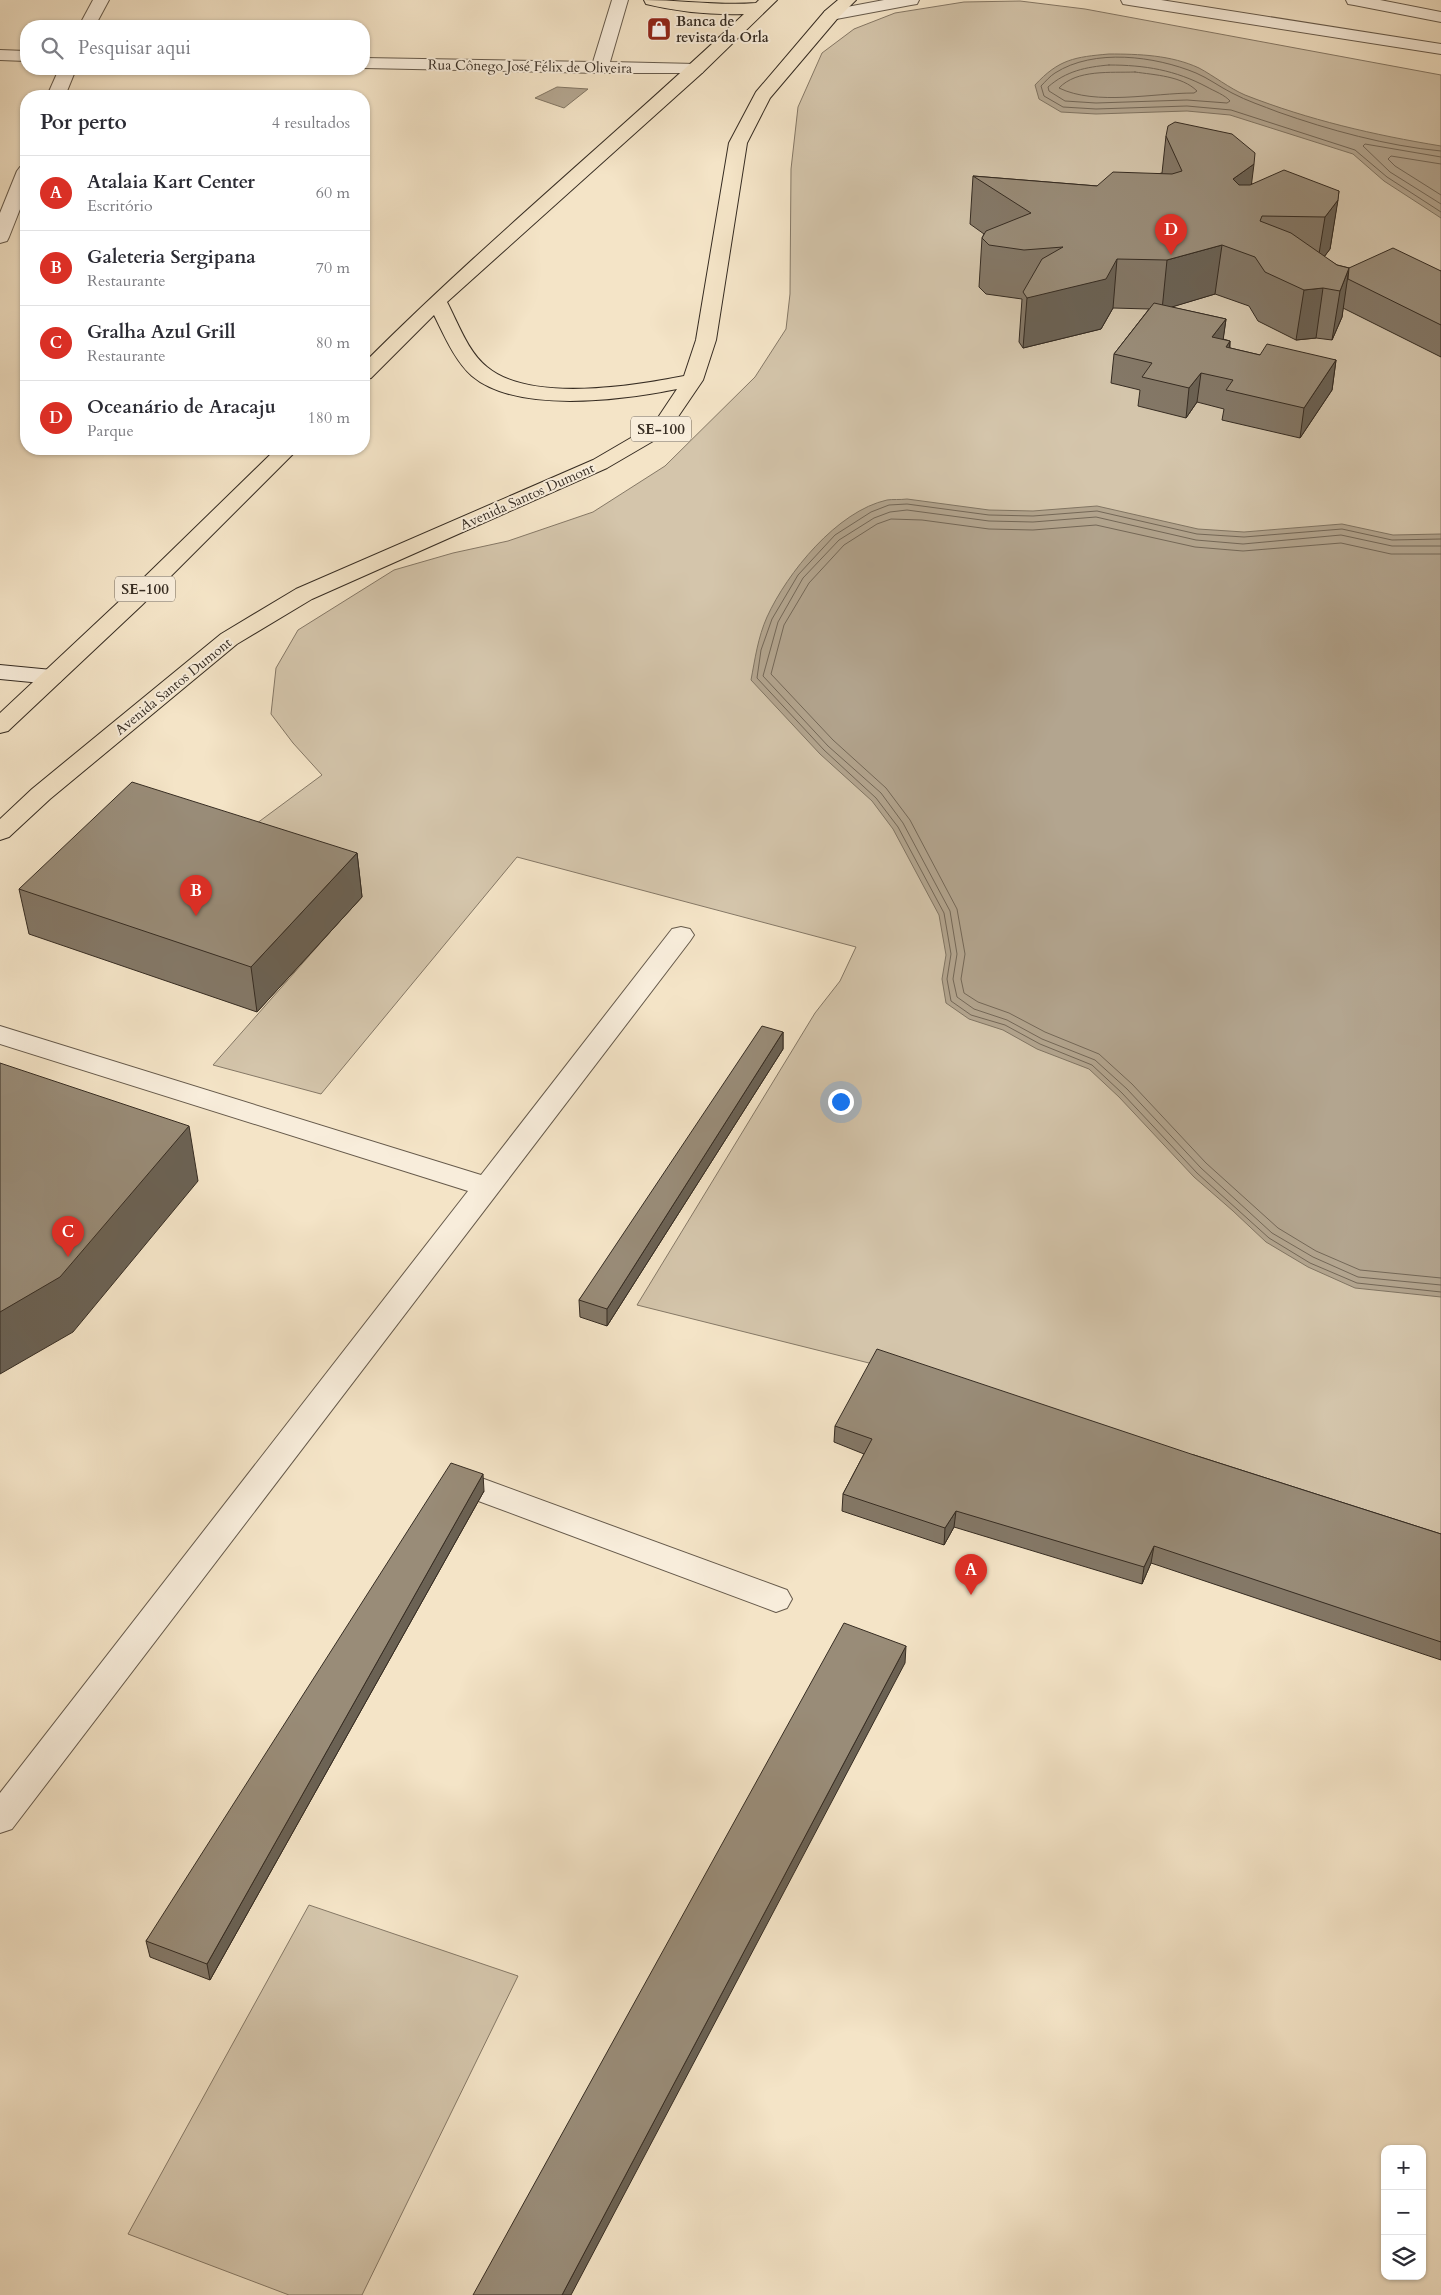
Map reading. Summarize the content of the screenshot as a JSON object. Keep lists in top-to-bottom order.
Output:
{
  "streets": {
    "main road": ["SE-100", "Avenida Santos Dumont"],
    "street": ["Rua Cônego José Félix de Oliveira"]
  },
  "places": {
    "shop": ["Banca de revista da Orla"]
  },
  "page": {
    "search": "Pesquisar aqui",
    "heading": ["Por perto", "4 resultados"],
    "list": [
      {
        "mark": "A",
        "name": "Atalaia Kart Center",
        "note": "Escritório",
        "value": "60 m"
      },
      {
        "mark": "B",
        "name": "Galeteria Sergipana",
        "note": "Restaurante",
        "value": "70 m"
      },
      {
        "mark": "C",
        "name": "Gralha Azul Grill",
        "note": "Restaurante",
        "value": "80 m"
      },
      {
        "mark": "D",
        "name": "Oceanário de Aracaju",
        "note": "Parque",
        "value": "180 m"
      }
    ],
    "pins": [
      "D",
      "B",
      "C",
      "A"
    ],
    "map_buttons": ["+", "−"]
  }
}
